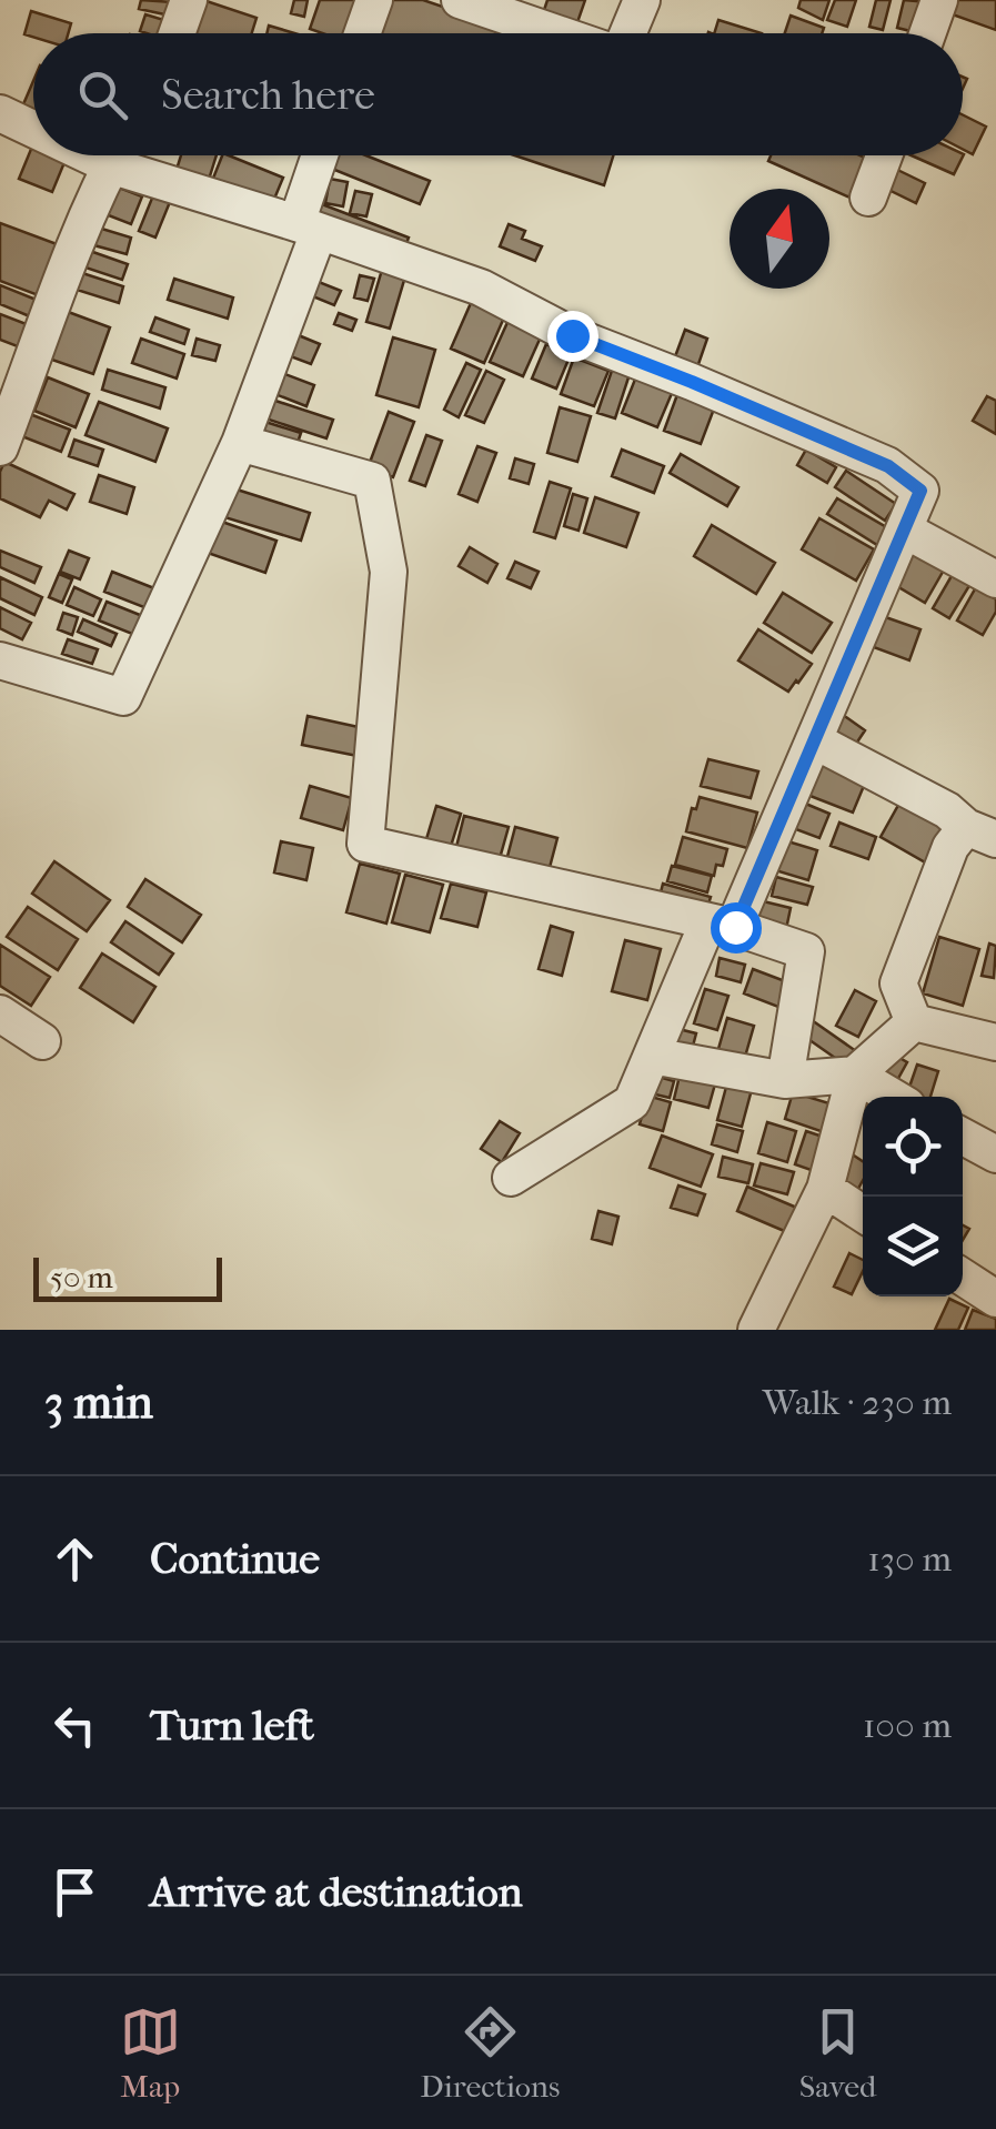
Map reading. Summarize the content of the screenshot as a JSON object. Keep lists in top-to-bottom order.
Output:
{
  "scale_bar": "50 m",
  "north": "top",
  "page": {
    "search": "Search here",
    "scale": "50 m",
    "heading": ["3 min", "Walk · 230 m"],
    "list": [
      ["Continue", "130 m"],
      ["Turn left", "100 m"],
      "Arrive at destination"
    ],
    "nav": ["Map", "Directions", "Saved"]
  }
}
